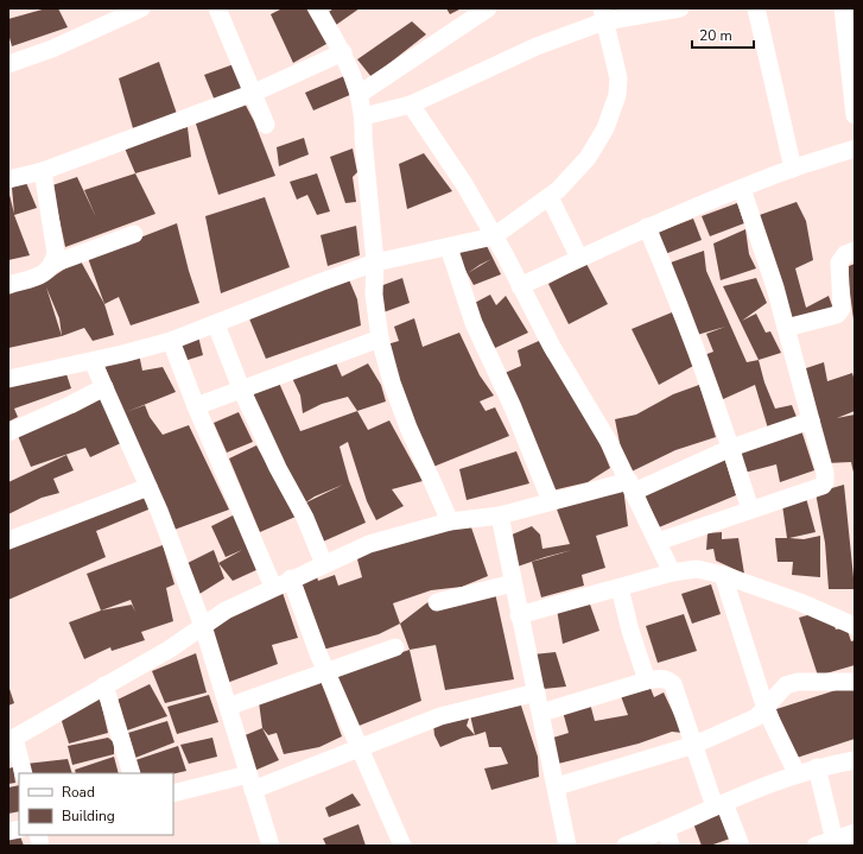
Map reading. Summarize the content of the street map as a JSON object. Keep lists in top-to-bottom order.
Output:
{
  "legend": ["Road", "Building"],
  "scale_bar": "20 m"
}
